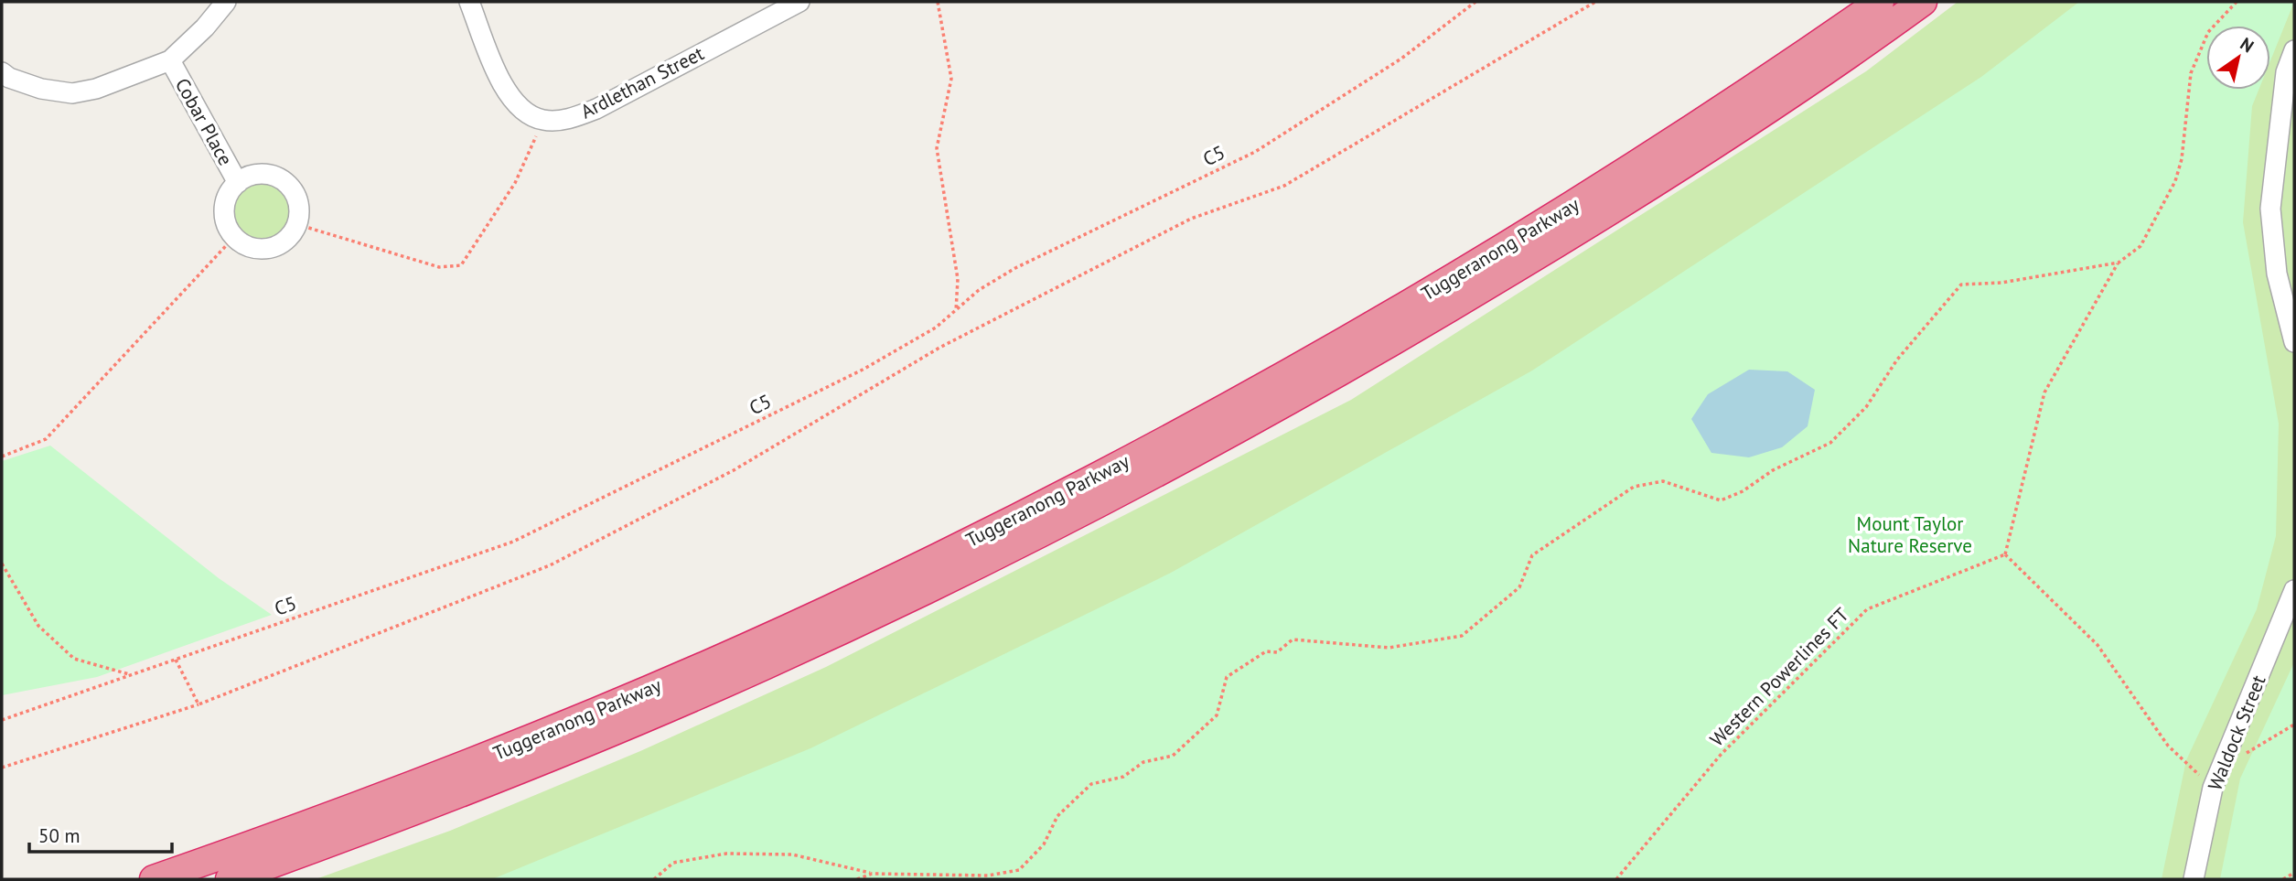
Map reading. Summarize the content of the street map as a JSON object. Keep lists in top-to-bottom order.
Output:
{
  "streets": {
    "highway": ["Tuggeranong Parkway"],
    "street": ["Ardlethan Street", "Cobar Place", "Waldock Street"],
    "path": ["C5", "Western Powerlines FT"]
  },
  "parks": ["Mount Taylor Nature Reserve"],
  "scale_bar": "50 m",
  "north": "top right"
}
